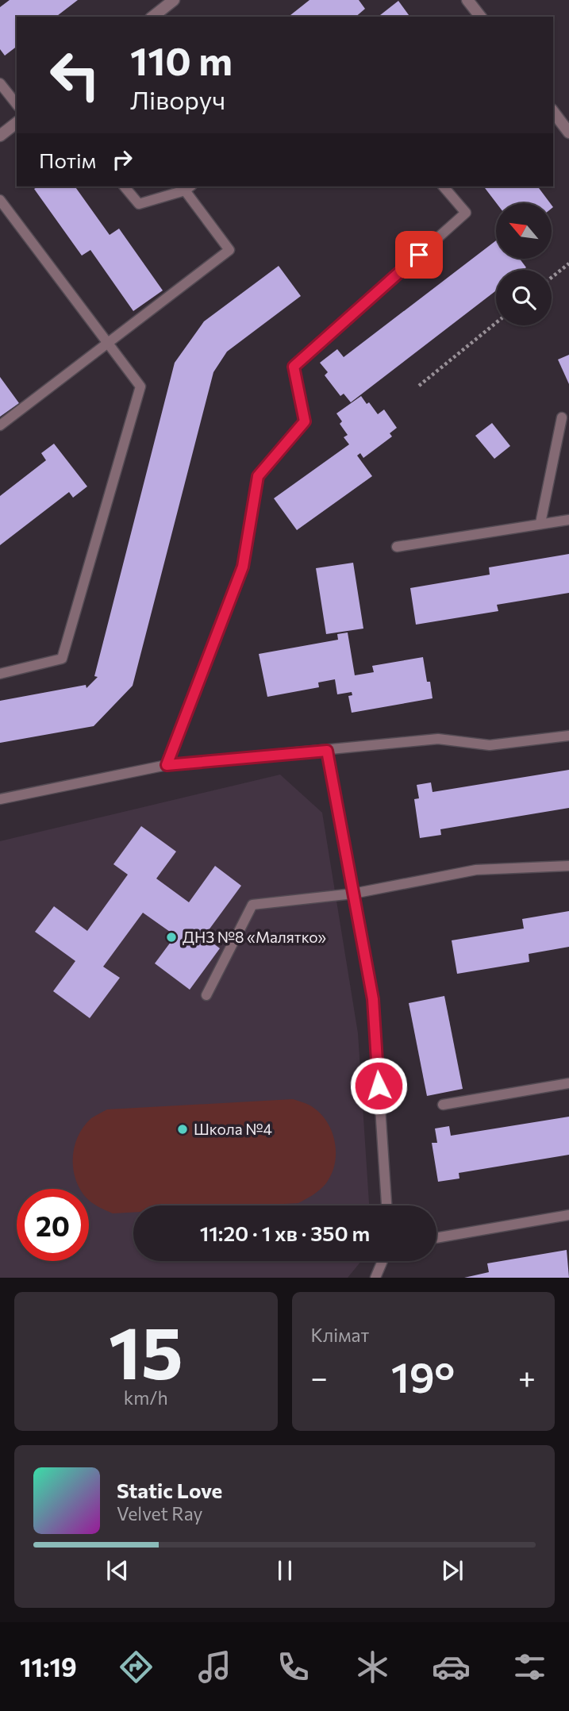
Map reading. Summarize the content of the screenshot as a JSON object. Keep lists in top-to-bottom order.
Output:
{
  "places": ["ДНЗ №8 «Малятко»", "Школа №4"],
  "north": "top left",
  "page": {
    "turn": ["110 m", "Ліворуч"],
    "then": "Потім",
    "limit": "20",
    "trip": "11:20 · 1 хв · 350 m",
    "tile": [
      ["15", "km/h"],
      "Клімат"
    ],
    "heat": ["−", "19°", "+"],
    "song": ["Static Love", "Velvet Ray"],
    "tabs": "11:19"
  }
}
